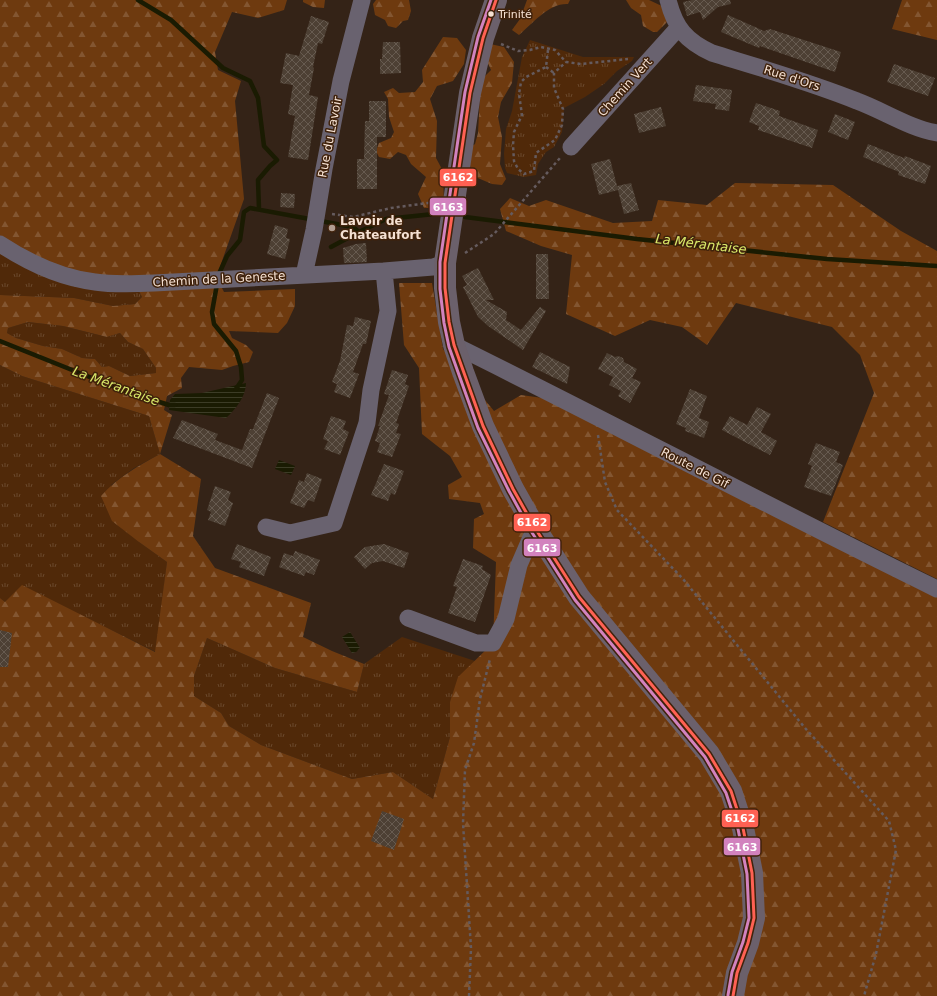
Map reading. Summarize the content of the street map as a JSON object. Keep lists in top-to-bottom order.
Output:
{
  "streets": {
    "street": [
      "Rue d'Ors",
      "Chemin Vert",
      "Rue du Lavoir",
      "Chemin de la Geneste",
      "Route de Gif"
    ]
  },
  "crossings": [
    ["Rue d'Ors", "Chemin Vert"],
    ["Rue du Lavoir", "Chemin de la Geneste"]
  ],
  "water": ["La Mérantaise"],
  "places": ["Trinité", "Lavoir de Chateaufort"],
  "lines": ["transit line 6162", "transit line 6163"]
}
